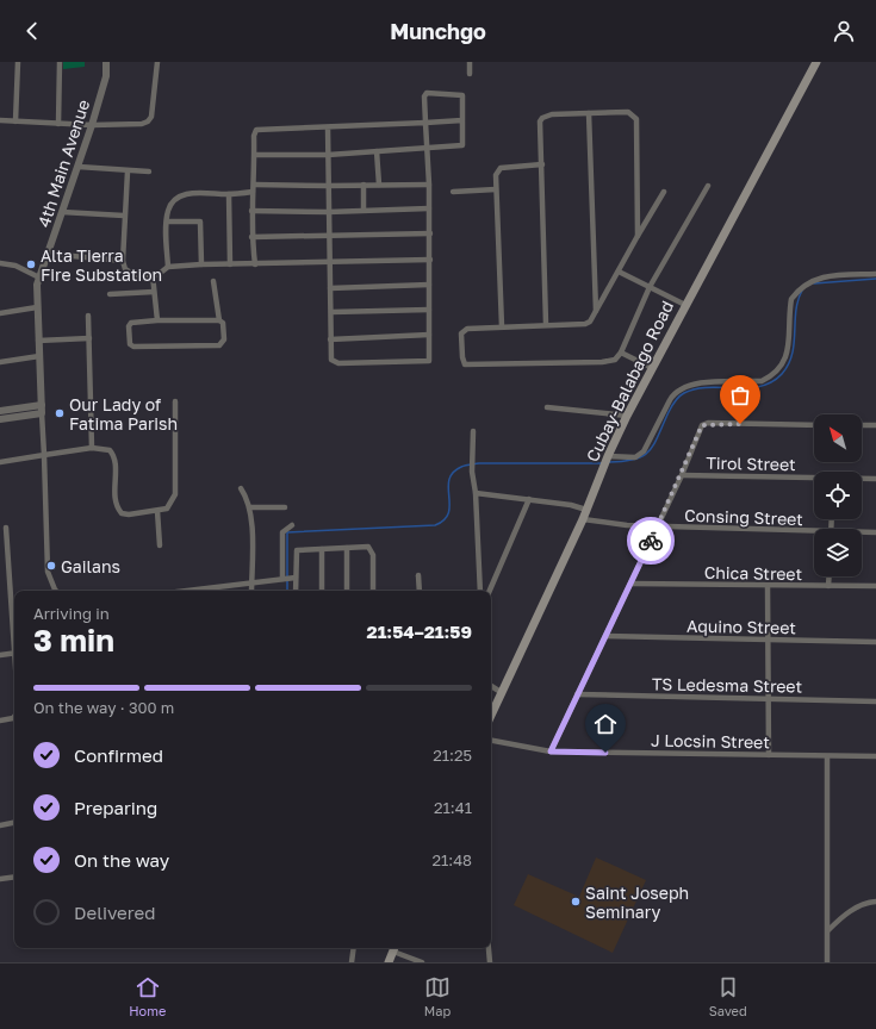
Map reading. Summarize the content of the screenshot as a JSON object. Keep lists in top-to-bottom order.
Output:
{
  "streets": {
    "main road": ["Cubay-Balabago Road"],
    "street": [
      "4th Main Avenue",
      "Tirol Street",
      "Consing Street",
      "Chica Street",
      "Aquino Street",
      "TS Ledesma Street",
      "J Locsin Street"
    ]
  },
  "crossings": [
    ["Cubay-Balabago Road", "Consing Street"]
  ],
  "places": [
    "Alta Tierra Fire Substation",
    "Our Lady of Fatima Parish",
    "Gailans",
    "Saint Joseph Seminary"
  ],
  "north": "top left",
  "page": {
    "header": "Munchgo",
    "heading": ["3 min", "Arriving in", "21:54–21:59"],
    "bar": "On the way · 300 m",
    "list": [
      ["Confirmed", "21:25"],
      ["Preparing", "21:41"],
      ["On the way", "21:48"],
      "Delivered"
    ],
    "tabs": ["Home", "Map", "Saved"]
  }
}
